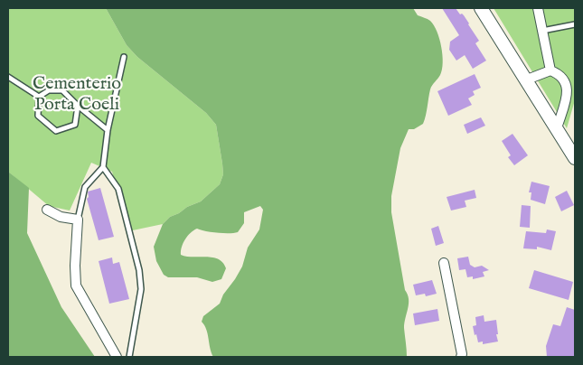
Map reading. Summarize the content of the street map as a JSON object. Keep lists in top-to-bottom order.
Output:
{
  "parks": ["Cementerio Porta Coeli"]
}
